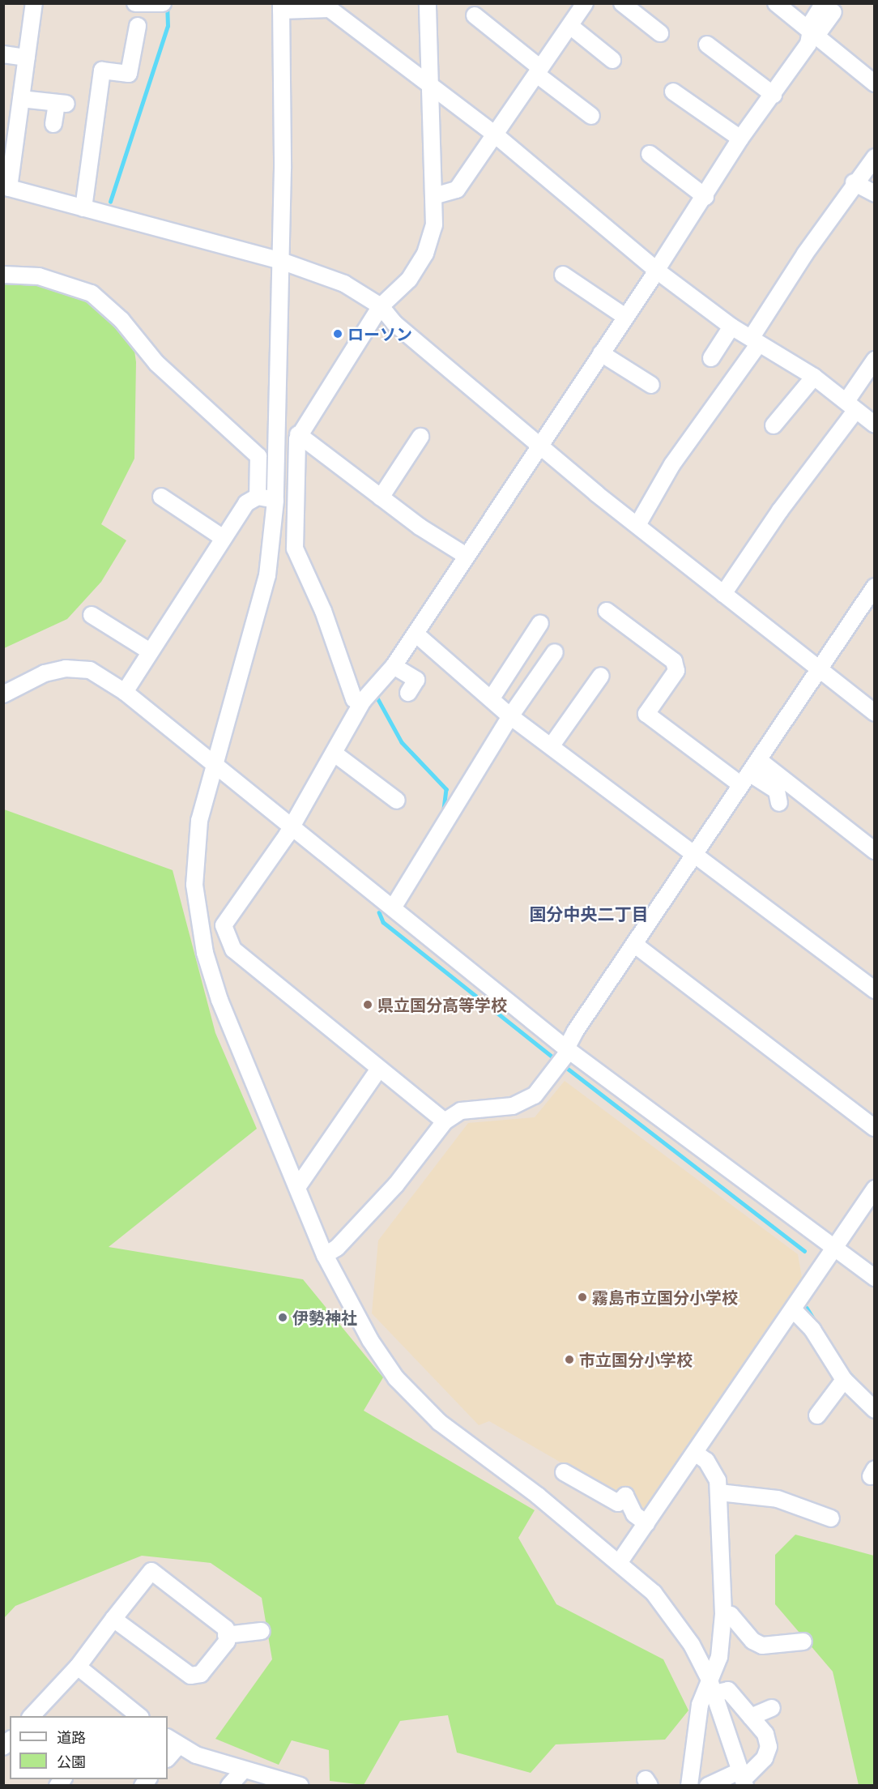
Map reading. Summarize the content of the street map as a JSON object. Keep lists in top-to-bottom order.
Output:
{
  "districts": ["国分中央二丁目"],
  "places": [
    "ローソン",
    "県立国分高等学校",
    "霧島市立国分小学校",
    "伊勢神社",
    "市立国分小学校"
  ],
  "legend": ["道路", "公園"]
}
